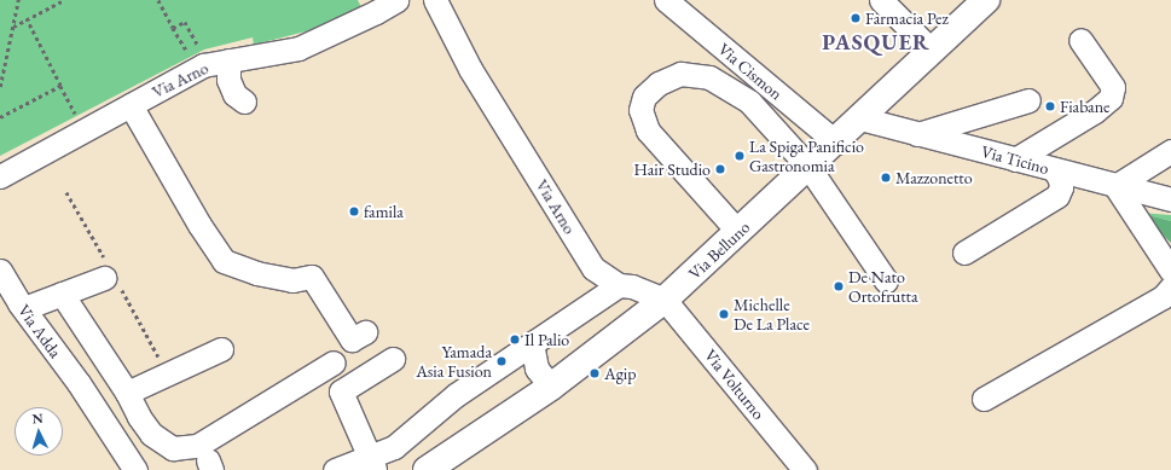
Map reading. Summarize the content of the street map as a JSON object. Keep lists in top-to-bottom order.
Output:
{
  "streets": {
    "main road": ["Via Belluno"],
    "street": [
      "Via Cismon",
      "Via Arno",
      "Via Ticino",
      "Via Adda",
      "Via Volturno"
    ]
  },
  "crossings": [
    ["Via Cismon", "Via Belluno"],
    ["Via Arno", "Via Belluno"],
    ["Via Arno", "Via Volturno"],
    ["Via Ticino", "Via Belluno"],
    ["Via Belluno", "Via Volturno"]
  ],
  "districts": ["PASQUER"],
  "places": [
    "Farmacia Pez",
    "Fiabane",
    "La Spiga Panificio Gastronomia",
    "Hair Studio",
    "Mazzonetto",
    "famila",
    "De Nato Ortofrutta",
    "Michelle De La Place",
    "Il Palio",
    "Yamada Asia Fusion",
    "Agip"
  ],
  "north": "top"
}
